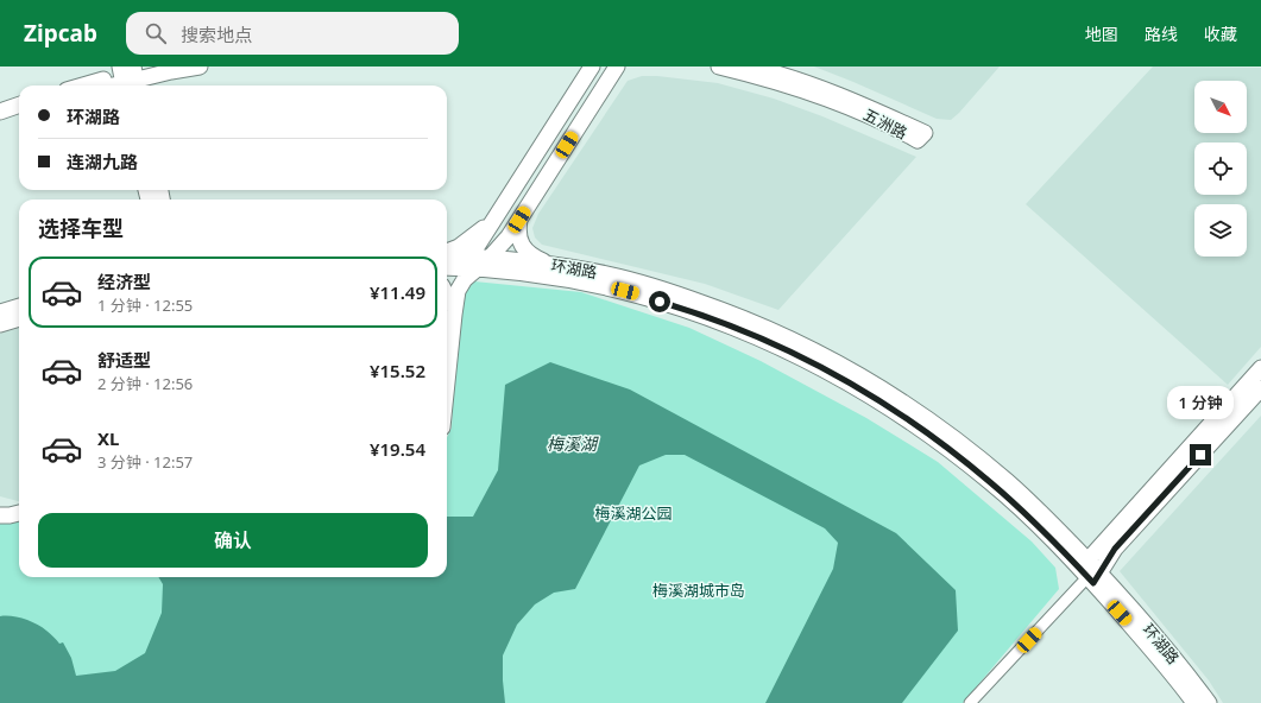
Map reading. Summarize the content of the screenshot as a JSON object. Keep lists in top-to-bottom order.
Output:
{
  "streets": {
    "main road": ["五洲路", "环湖路"]
  },
  "water": ["梅溪湖"],
  "parks": ["梅溪湖公园", "梅溪湖城市岛"],
  "north": "bottom right",
  "page": {
    "header": "Zipcab",
    "search": "搜索地点",
    "nav": ["地图", "路线", "收藏"],
    "banner": ["环湖路", "连湖九路"],
    "heading": "选择车型",
    "list": [
      {
        "name": "经济型",
        "note": "1 分钟 · 12:55",
        "value": "¥11.49"
      },
      {
        "name": "舒适型",
        "note": "2 分钟 · 12:56",
        "value": "¥15.52"
      },
      {
        "name": "XL",
        "note": "3 分钟 · 12:57",
        "value": "¥19.54"
      }
    ],
    "bubble": "1 分钟",
    "buttons": "确认"
  }
}
